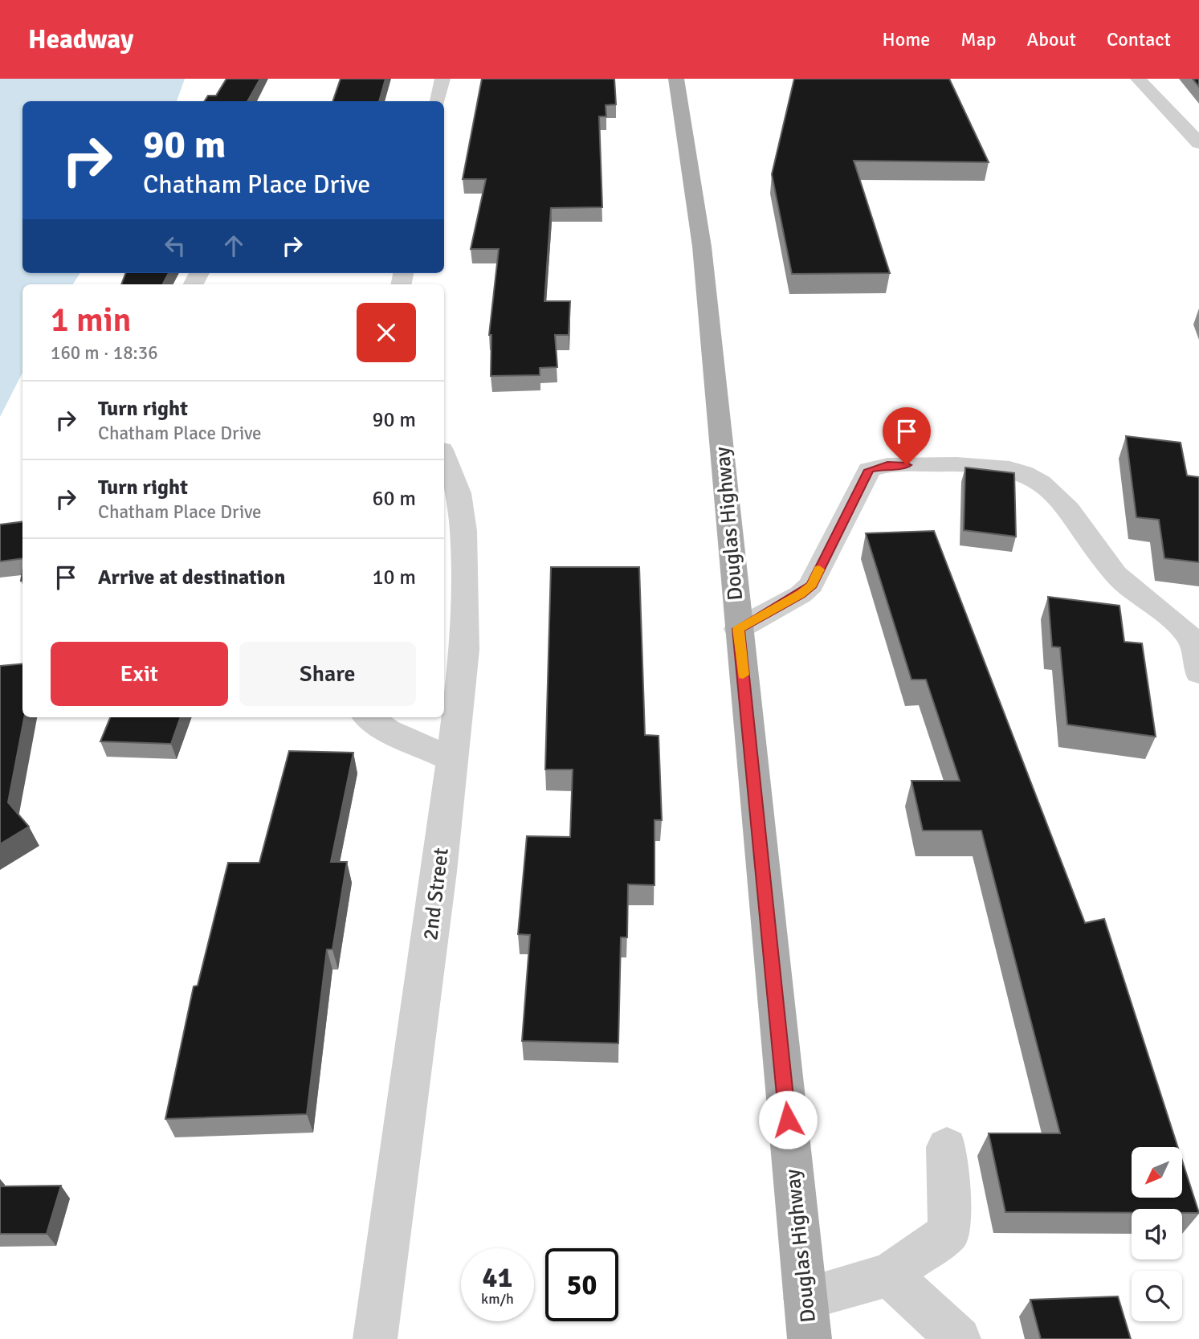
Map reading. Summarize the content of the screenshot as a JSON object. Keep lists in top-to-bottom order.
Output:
{
  "streets": {
    "main road": ["Douglas Highway"],
    "street": ["2nd Street"]
  },
  "north": "bottom left",
  "page": {
    "header": "Headway",
    "nav": [
      "Home",
      "Map",
      "About",
      "Contact"
    ],
    "turn": ["90 m", "Chatham Place Drive"],
    "heading": ["1 min", "160 m · 18:36"],
    "list": [
      {
        "name": "Turn right",
        "note": "Chatham Place Drive",
        "value": "90 m"
      },
      {
        "name": "Turn right",
        "note": "Chatham Place Drive",
        "value": "60 m"
      },
      {
        "name": "Arrive at destination",
        "value": "10 m"
      }
    ],
    "buttons": ["Exit", "Share"],
    "speed": "41 km/h",
    "limit": "50"
  }
}
